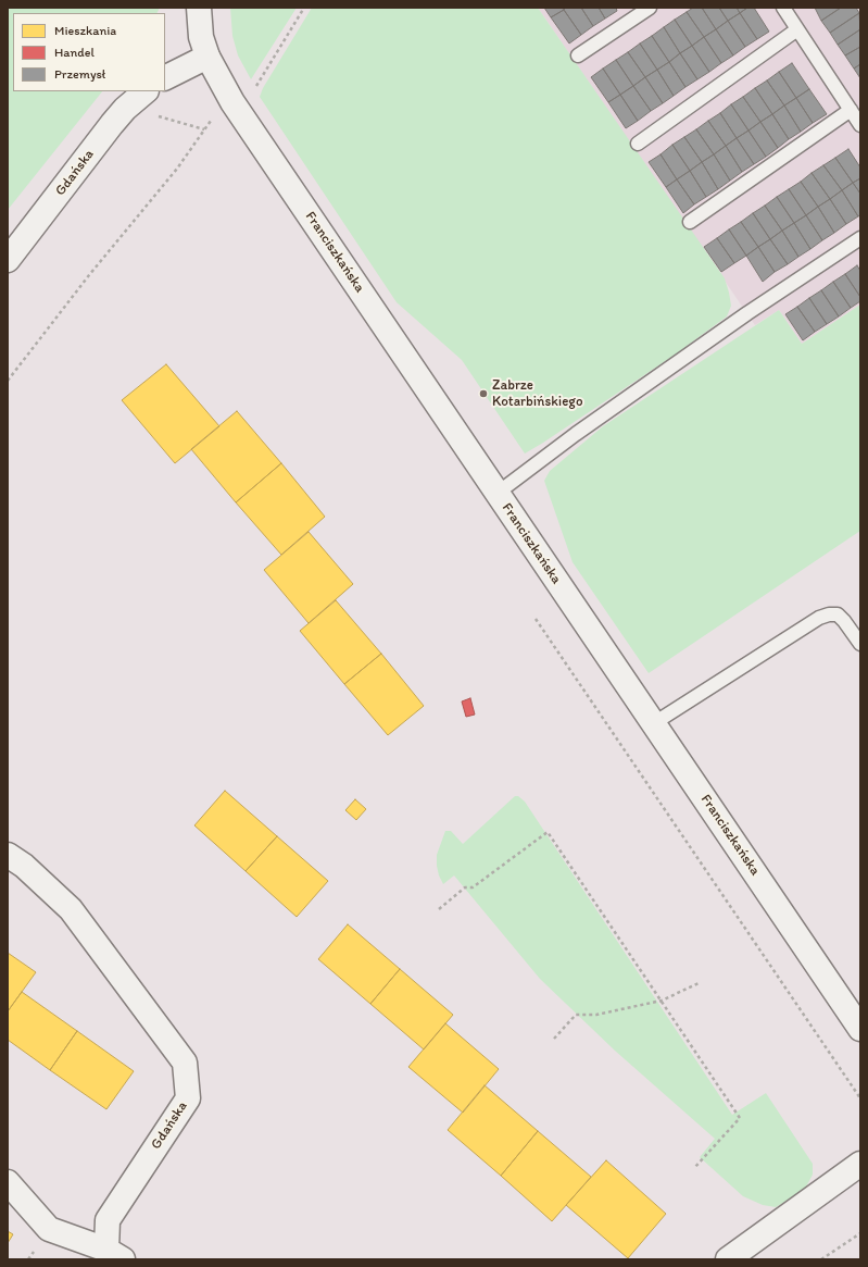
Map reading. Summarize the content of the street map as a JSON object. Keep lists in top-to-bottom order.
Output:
{
  "streets": {
    "street": ["Gdańska", "Franciszkańska"]
  },
  "places": ["Zabrze Kotarbińskiego"],
  "legend": ["Mieszkania", "Handel", "Przemysł"]
}
